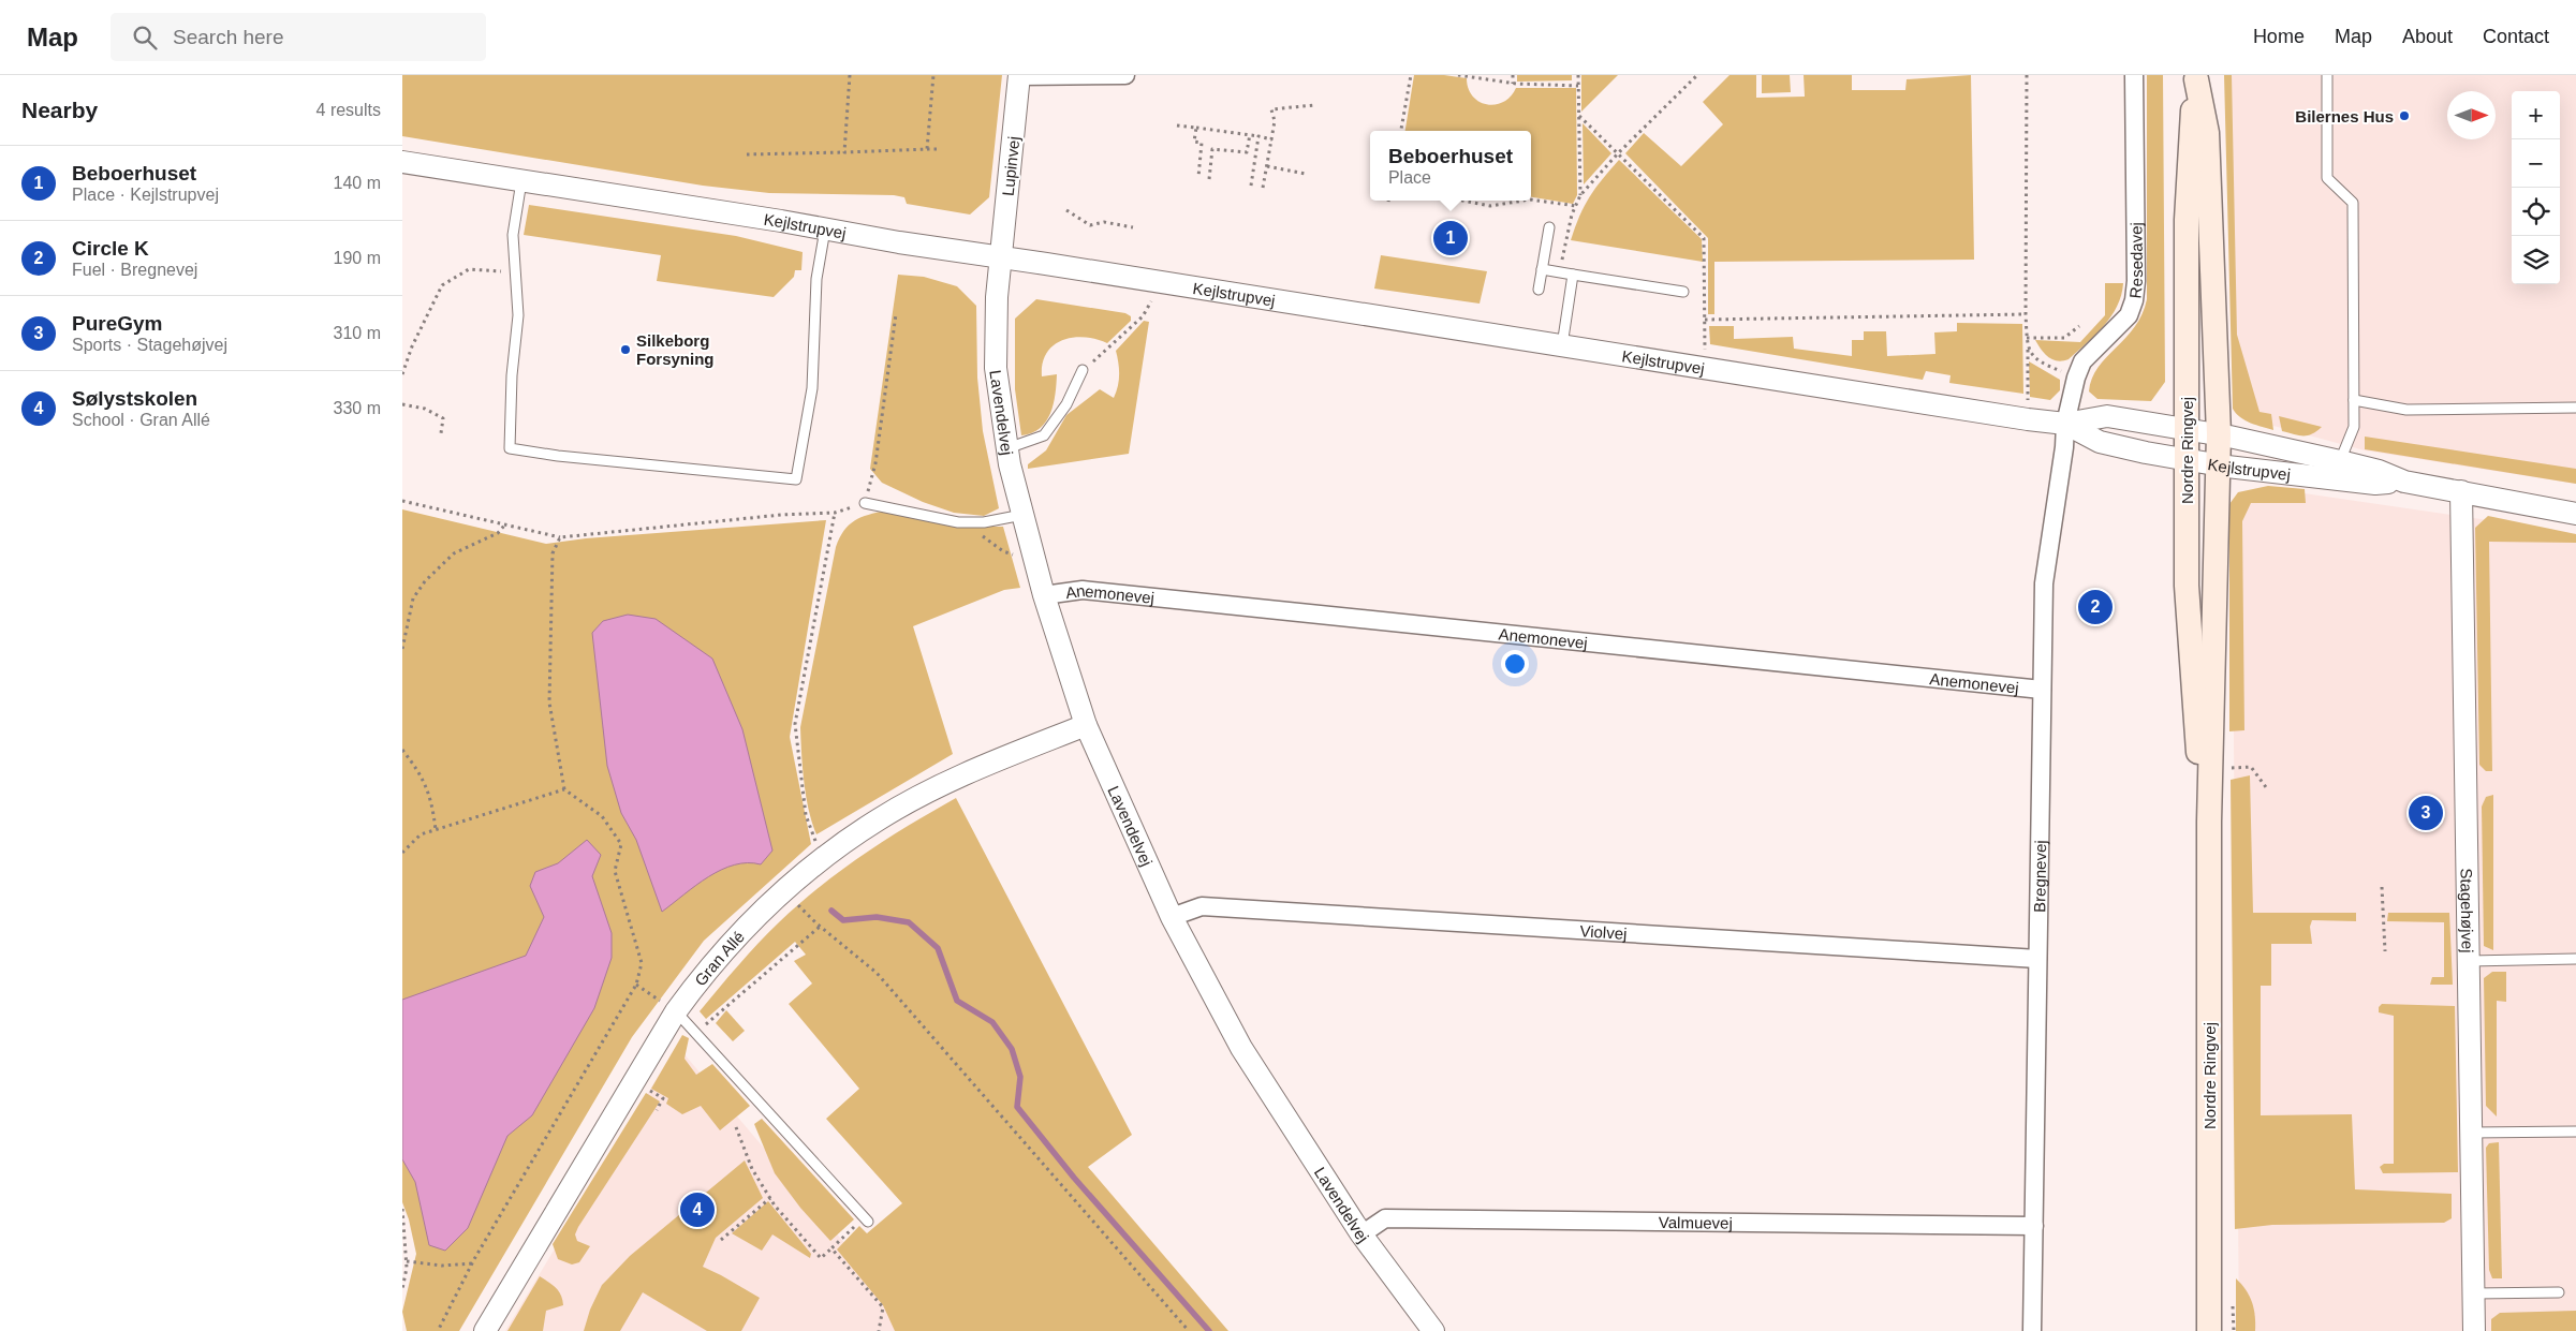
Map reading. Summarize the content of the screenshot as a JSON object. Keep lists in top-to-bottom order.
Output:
{
  "streets": {
    "main road": ["Nordre Ringvej"],
    "street": [
      "Lupinvej",
      "Kejlstrupvej",
      "Resedavej",
      "Lavendelvej",
      "Anemonevej",
      "Bregnevej",
      "Stagehøjvej",
      "Violvej",
      "Gran Allé",
      "Valmuevej"
    ]
  },
  "crossings": [
    ["Lupinvej", "Kejlstrupvej"],
    ["Lupinvej", "Lavendelvej"],
    ["Kejlstrupvej", "Resedavej"],
    ["Kejlstrupvej", "Lavendelvej"],
    ["Kejlstrupvej", "Nordre Ringvej"],
    ["Kejlstrupvej", "Bregnevej"],
    ["Kejlstrupvej", "Stagehøjvej"],
    ["Resedavej", "Bregnevej"],
    ["Lavendelvej", "Anemonevej"],
    ["Lavendelvej", "Violvej"],
    ["Lavendelvej", "Gran Allé"],
    ["Lavendelvej", "Valmuevej"],
    ["Anemonevej", "Bregnevej"],
    ["Bregnevej", "Violvej"],
    ["Bregnevej", "Valmuevej"]
  ],
  "places": ["Bilernes Hus", "Silkeborg Forsyning"],
  "north": "right",
  "page": {
    "header": "Map",
    "search": "Search here",
    "nav": [
      "Home",
      "Map",
      "About",
      "Contact"
    ],
    "heading": ["Nearby", "4 results"],
    "map_buttons": ["+", "−"],
    "popup": ["Beboerhuset", "Place"],
    "list": [
      {
        "mark": "1",
        "name": "Beboerhuset",
        "note": "Place · Kejlstrupvej",
        "value": "140 m"
      },
      {
        "mark": "2",
        "name": "Circle K",
        "note": "Fuel · Bregnevej",
        "value": "190 m"
      },
      {
        "mark": "3",
        "name": "PureGym",
        "note": "Sports · Stagehøjvej",
        "value": "310 m"
      },
      {
        "mark": "4",
        "name": "Sølystskolen",
        "note": "School · Gran Allé",
        "value": "330 m"
      }
    ],
    "pins": [
      "1",
      "2",
      "3",
      "4"
    ]
  }
}
